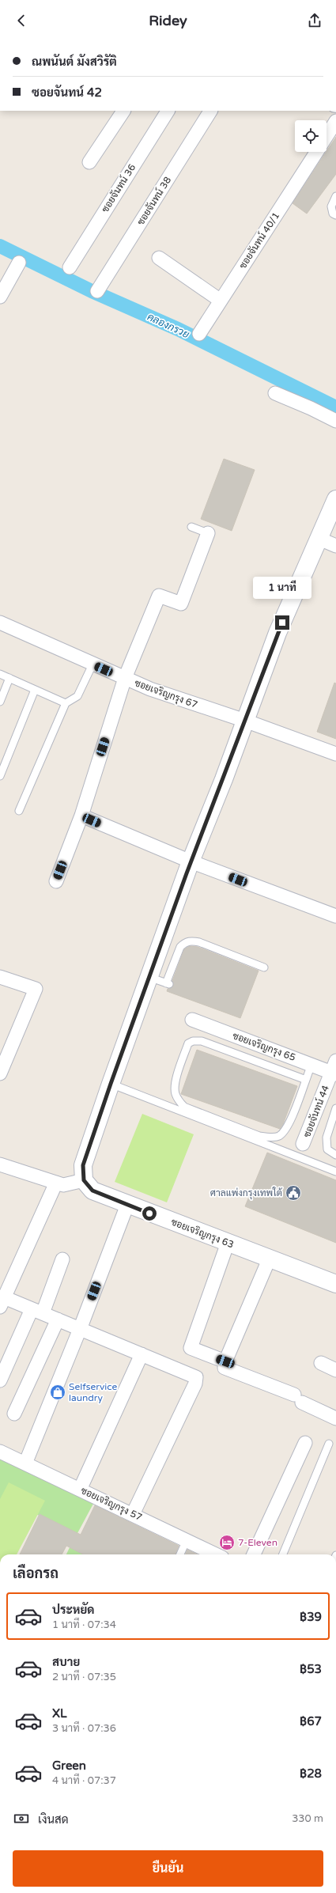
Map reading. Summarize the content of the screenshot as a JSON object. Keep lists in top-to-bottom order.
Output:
{
  "streets": {
    "street": [
      "ซอยจันทน์ 36",
      "ซอยจันทน์ 38",
      "ซอยจันทน์ 40/1",
      "ซอยเจริญกรุง 67",
      "ซอยเจริญกรุง 65",
      "ซอยจันทน์ 44",
      "ซอยเจริญกรุง 63",
      "ซอยเจริญกรุง 57"
    ]
  },
  "crossings": [
    ["ซอยเจริญกรุง 65", "ซอยจันทน์ 44"]
  ],
  "water": ["คลองกรวย"],
  "places": {
    "public building": ["ศาลแพ่งกรุงเทพใต้"],
    "shop": ["Selfservice laundry"],
    "hotel": ["7-Eleven"]
  },
  "page": {
    "header": "Ridey",
    "banner": ["ณพนันต์ มังสวิรัติ", "ซอยจันทน์ 42"],
    "bubble": "1 นาที",
    "heading": "เลือกรถ",
    "list": [
      {
        "name": "ประหยัด",
        "note": "1 นาที · 07:34",
        "value": "฿39"
      },
      {
        "name": "สบาย",
        "note": "2 นาที · 07:35",
        "value": "฿53"
      },
      {
        "name": "XL",
        "note": "3 นาที · 07:36",
        "value": "฿67"
      },
      {
        "name": "Green",
        "note": "4 นาที · 07:37",
        "value": "฿28"
      }
    ],
    "pay": ["เงินสด", "330 m"],
    "buttons": "ยืนยัน"
  }
}
